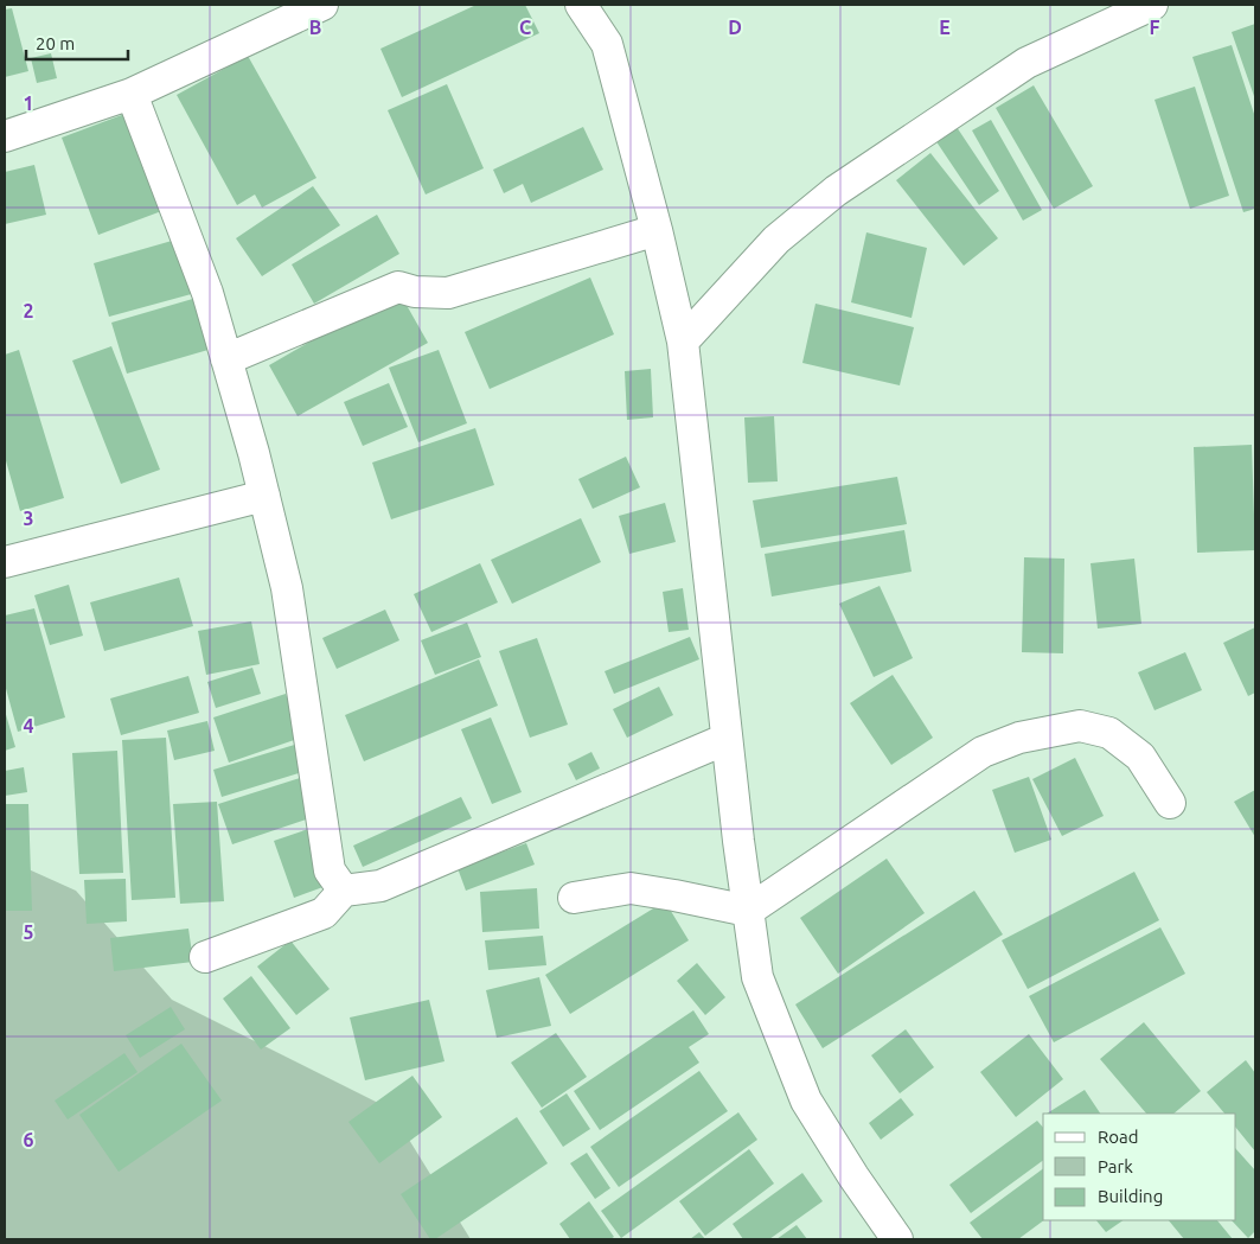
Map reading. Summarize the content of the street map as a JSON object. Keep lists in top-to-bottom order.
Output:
{
  "legend": ["Road", "Park", "Building"],
  "scale_bar": "20 m",
  "grid": {
    "columns": [
      "B",
      "C",
      "D",
      "E",
      "F"
    ],
    "rows": [
      "1",
      "2",
      "3",
      "4",
      "5",
      "6"
    ]
  }
}
